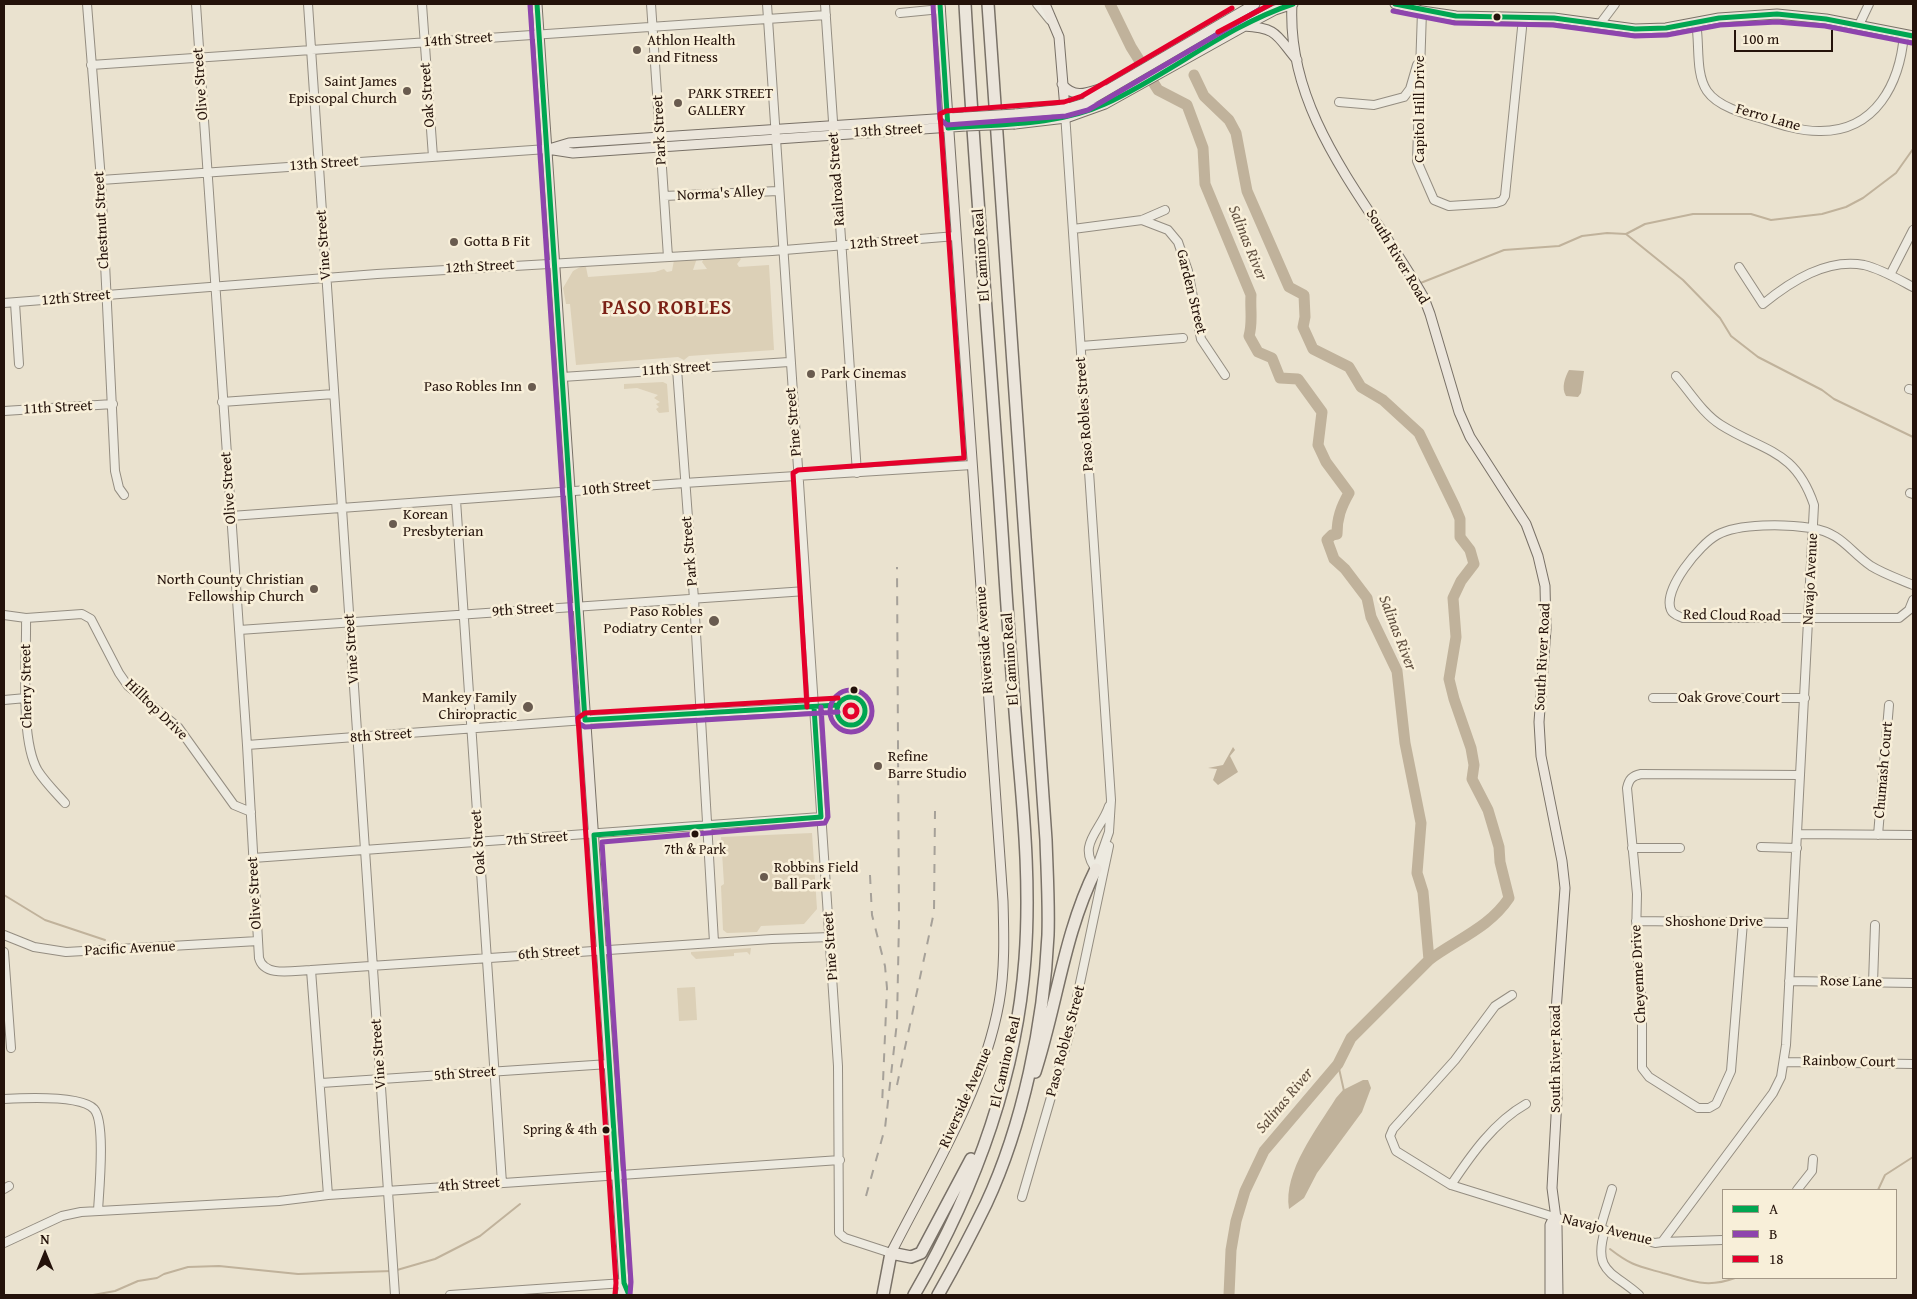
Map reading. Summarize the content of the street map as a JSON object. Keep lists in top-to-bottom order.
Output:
{
  "streets": {
    "highway": ["El Camino Real"],
    "main road": [
      "13th Street",
      "South River Road",
      "Paso Robles Street",
      "Riverside Avenue"
    ],
    "street": [
      "14th Street",
      "Olive Street",
      "Oak Street",
      "Capitol Hill Drive",
      "Ferro Lane",
      "Park Street",
      "Railroad Street",
      "Norma's Alley",
      "Chestnut Street",
      "12th Street",
      "Vine Street",
      "Garden Street",
      "11th Street",
      "Pine Street",
      "10th Street",
      "Navajo Avenue",
      "9th Street",
      "Red Cloud Road",
      "Cherry Street",
      "Oak Grove Court",
      "Hilltop Drive",
      "8th Street",
      "Chumash Court",
      "7th Street",
      "Shoshone Drive",
      "Pacific Avenue",
      "6th Street",
      "Cheyenne Drive",
      "Rose Lane",
      "Rainbow Court",
      "5th Street",
      "4th Street"
    ]
  },
  "crossings": [
    ["14th Street", "Olive Street"],
    ["14th Street", "Oak Street"],
    ["14th Street", "Park Street"],
    ["14th Street", "Railroad Street"],
    ["14th Street", "Chestnut Street"],
    ["14th Street", "Vine Street"],
    ["14th Street", "Pine Street"],
    ["Olive Street", "13th Street"],
    ["Olive Street", "12th Street"],
    ["Olive Street", "10th Street"],
    ["Olive Street", "9th Street"],
    ["Olive Street", "Hilltop Drive"],
    ["Olive Street", "8th Street"],
    ["Olive Street", "7th Street"],
    ["Olive Street", "Pacific Avenue"],
    ["Olive Street", "6th Street"],
    ["Oak Street", "13th Street"],
    ["Oak Street", "10th Street"],
    ["Oak Street", "9th Street"],
    ["Oak Street", "8th Street"],
    ["Oak Street", "7th Street"],
    ["Oak Street", "6th Street"],
    ["Oak Street", "5th Street"],
    ["Oak Street", "4th Street"],
    ["Park Street", "13th Street"],
    ["Park Street", "Norma's Alley"],
    ["Park Street", "12th Street"],
    ["Park Street", "11th Street"],
    ["Park Street", "10th Street"],
    ["Park Street", "9th Street"],
    ["Park Street", "8th Street"],
    ["Park Street", "7th Street"],
    ["Park Street", "6th Street"],
    ["13th Street", "Railroad Street"],
    ["13th Street", "Chestnut Street"],
    ["13th Street", "Vine Street"],
    ["13th Street", "South River Road"],
    ["13th Street", "Paso Robles Street"],
    ["13th Street", "Pine Street"],
    ["13th Street", "Riverside Avenue"],
    ["Railroad Street", "12th Street"],
    ["Railroad Street", "10th Street"],
    ["Norma's Alley", "Pine Street"],
    ["Chestnut Street", "12th Street"],
    ["Chestnut Street", "11th Street"],
    ["12th Street", "Vine Street"],
    ["12th Street", "Pine Street"],
    ["12th Street", "Riverside Avenue"],
    ["Vine Street", "10th Street"],
    ["Vine Street", "9th Street"],
    ["Vine Street", "8th Street"],
    ["Vine Street", "7th Street"],
    ["Vine Street", "6th Street"],
    ["Vine Street", "5th Street"],
    ["Vine Street", "4th Street"],
    ["South River Road", "Navajo Avenue"],
    ["11th Street", "Pine Street"],
    ["Pine Street", "10th Street"],
    ["Pine Street", "9th Street"],
    ["Pine Street", "Riverside Avenue"],
    ["Pine Street", "8th Street"],
    ["Pine Street", "7th Street"],
    ["Pine Street", "6th Street"],
    ["Pine Street", "4th Street"],
    ["10th Street", "Riverside Avenue"],
    ["Navajo Avenue", "Red Cloud Road"],
    ["Navajo Avenue", "Oak Grove Court"],
    ["Navajo Avenue", "Shoshone Drive"],
    ["Navajo Avenue", "Cheyenne Drive"],
    ["Navajo Avenue", "Rose Lane"],
    ["Navajo Avenue", "Rainbow Court"],
    ["Cherry Street", "Hilltop Drive"],
    ["Shoshone Drive", "Cheyenne Drive"]
  ],
  "districts": ["PASO ROBLES"],
  "water": ["Salinas River"],
  "places": [
    "Athlon Health and Fitness",
    "Saint James Episcopal Church",
    "PARK STREET GALLERY",
    "Gotta B Fit",
    "Park Cinemas",
    "Paso Robles Inn",
    "Korean Presbyterian",
    "North County Christian Fellowship Church",
    "Paso Robles Podiatry Center",
    "Mankey Family Chiropractic",
    "Refine Barre Studio",
    "7th & Park",
    "Robbins Field Ball Park",
    "Spring & 4th"
  ],
  "lines": ["transit line A", "transit line B", "transit line 18"],
  "legend": ["A", "B", "18"],
  "scale_bar": "100 m",
  "north": "top"
}
